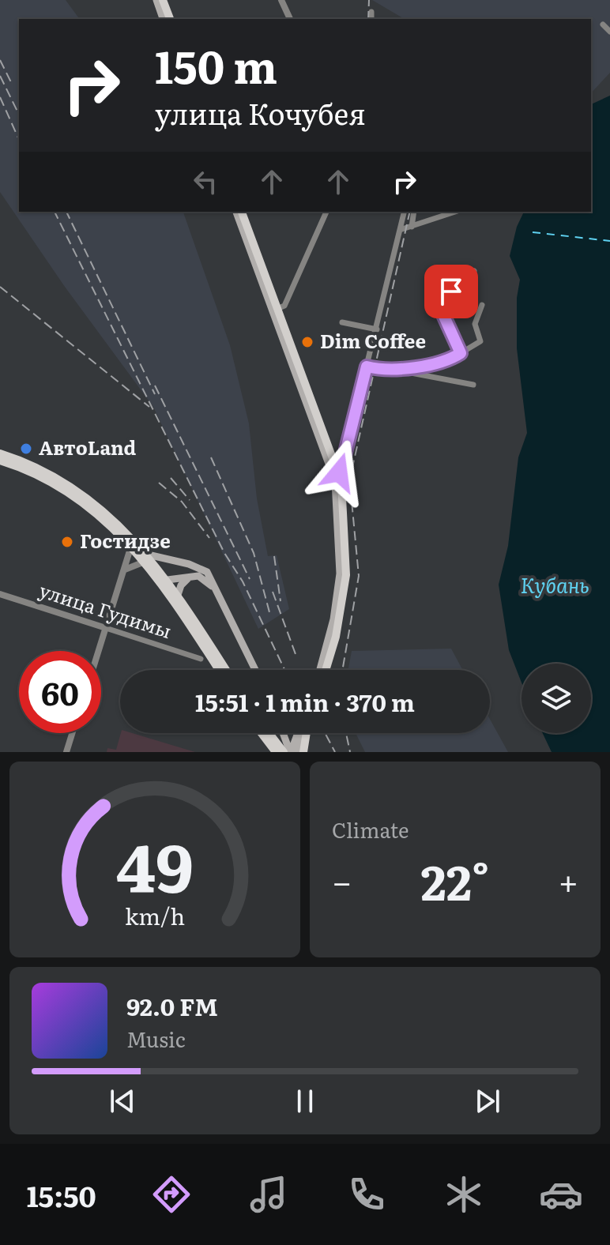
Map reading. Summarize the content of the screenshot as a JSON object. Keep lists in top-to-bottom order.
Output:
{
  "streets": {
    "street": ["улица Гудимы"]
  },
  "water": ["Кубань"],
  "places": ["Dim Coffee", "АвтоLand", "Гостидзе"],
  "page": {
    "turn": ["150 m", "улица Кочубея"],
    "limit": "60",
    "trip": "15:51 · 1 min · 370 m",
    "tile": "Climate",
    "heat": ["−", "22°", "+"],
    "song": ["92.0 FM", "Music"],
    "tabs": "15:50",
    "gauge": ["49", "km/h"]
  }
}
